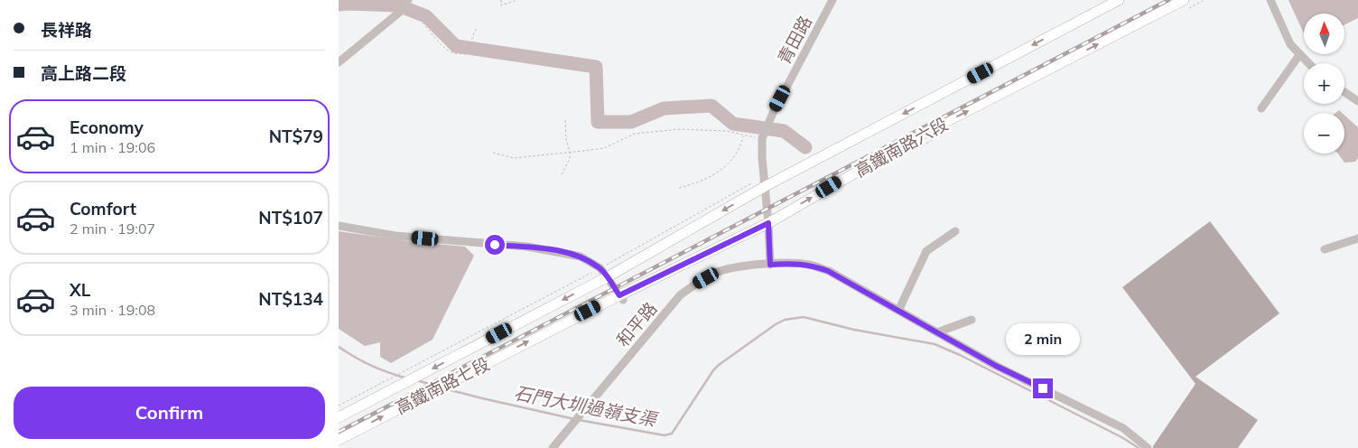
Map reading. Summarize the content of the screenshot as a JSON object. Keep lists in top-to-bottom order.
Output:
{
  "streets": {
    "main road": ["高鐵南路六段", "高鐵南路七段"],
    "street": ["青田路", "和平路"]
  },
  "crossings": [
    ["青田路", "高鐵南路六段"],
    ["青田路", "和平路"],
    ["高鐵南路六段", "高鐵南路七段"]
  ],
  "water": ["石門大圳過嶺支渠"],
  "north": "top",
  "page": {
    "banner": ["長祥路", "高上路二段"],
    "map_buttons": ["+", "−"],
    "list": [
      {
        "name": "Economy",
        "note": "1 min · 19:06",
        "value": "NT$79"
      },
      {
        "name": "Comfort",
        "note": "2 min · 19:07",
        "value": "NT$107"
      },
      {
        "name": "XL",
        "note": "3 min · 19:08",
        "value": "NT$134"
      }
    ],
    "bubble": "2 min",
    "buttons": "Confirm"
  }
}
